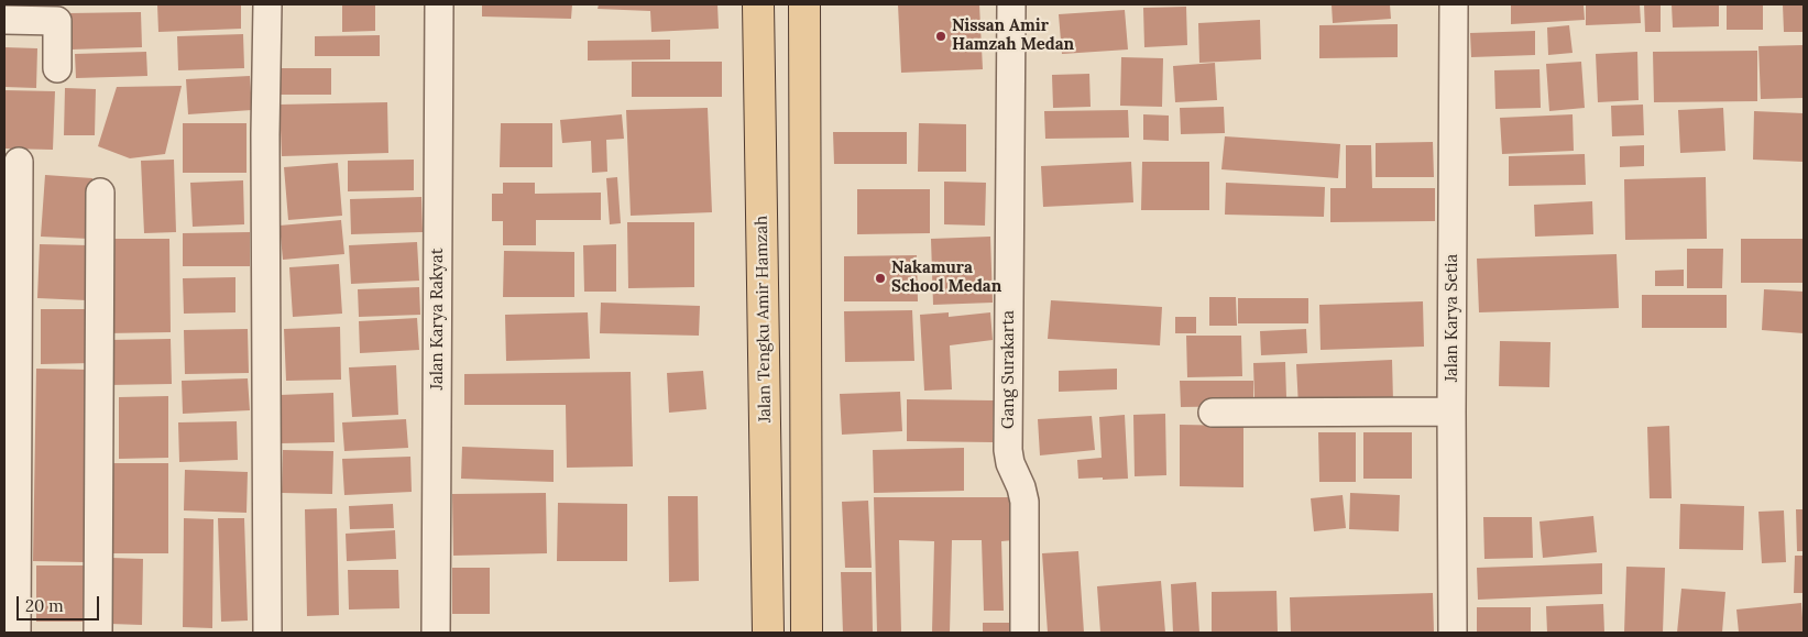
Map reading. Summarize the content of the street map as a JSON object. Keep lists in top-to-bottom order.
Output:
{
  "streets": {
    "main road": ["Jalan Tengku Amir Hamzah"],
    "street": ["Jalan Karya Setia", "Jalan Karya Rakyat", "Gang Surakarta"]
  },
  "places": ["Nissan Amir Hamzah Medan", "Nakamura School Medan"],
  "scale_bar": "20 m"
}
